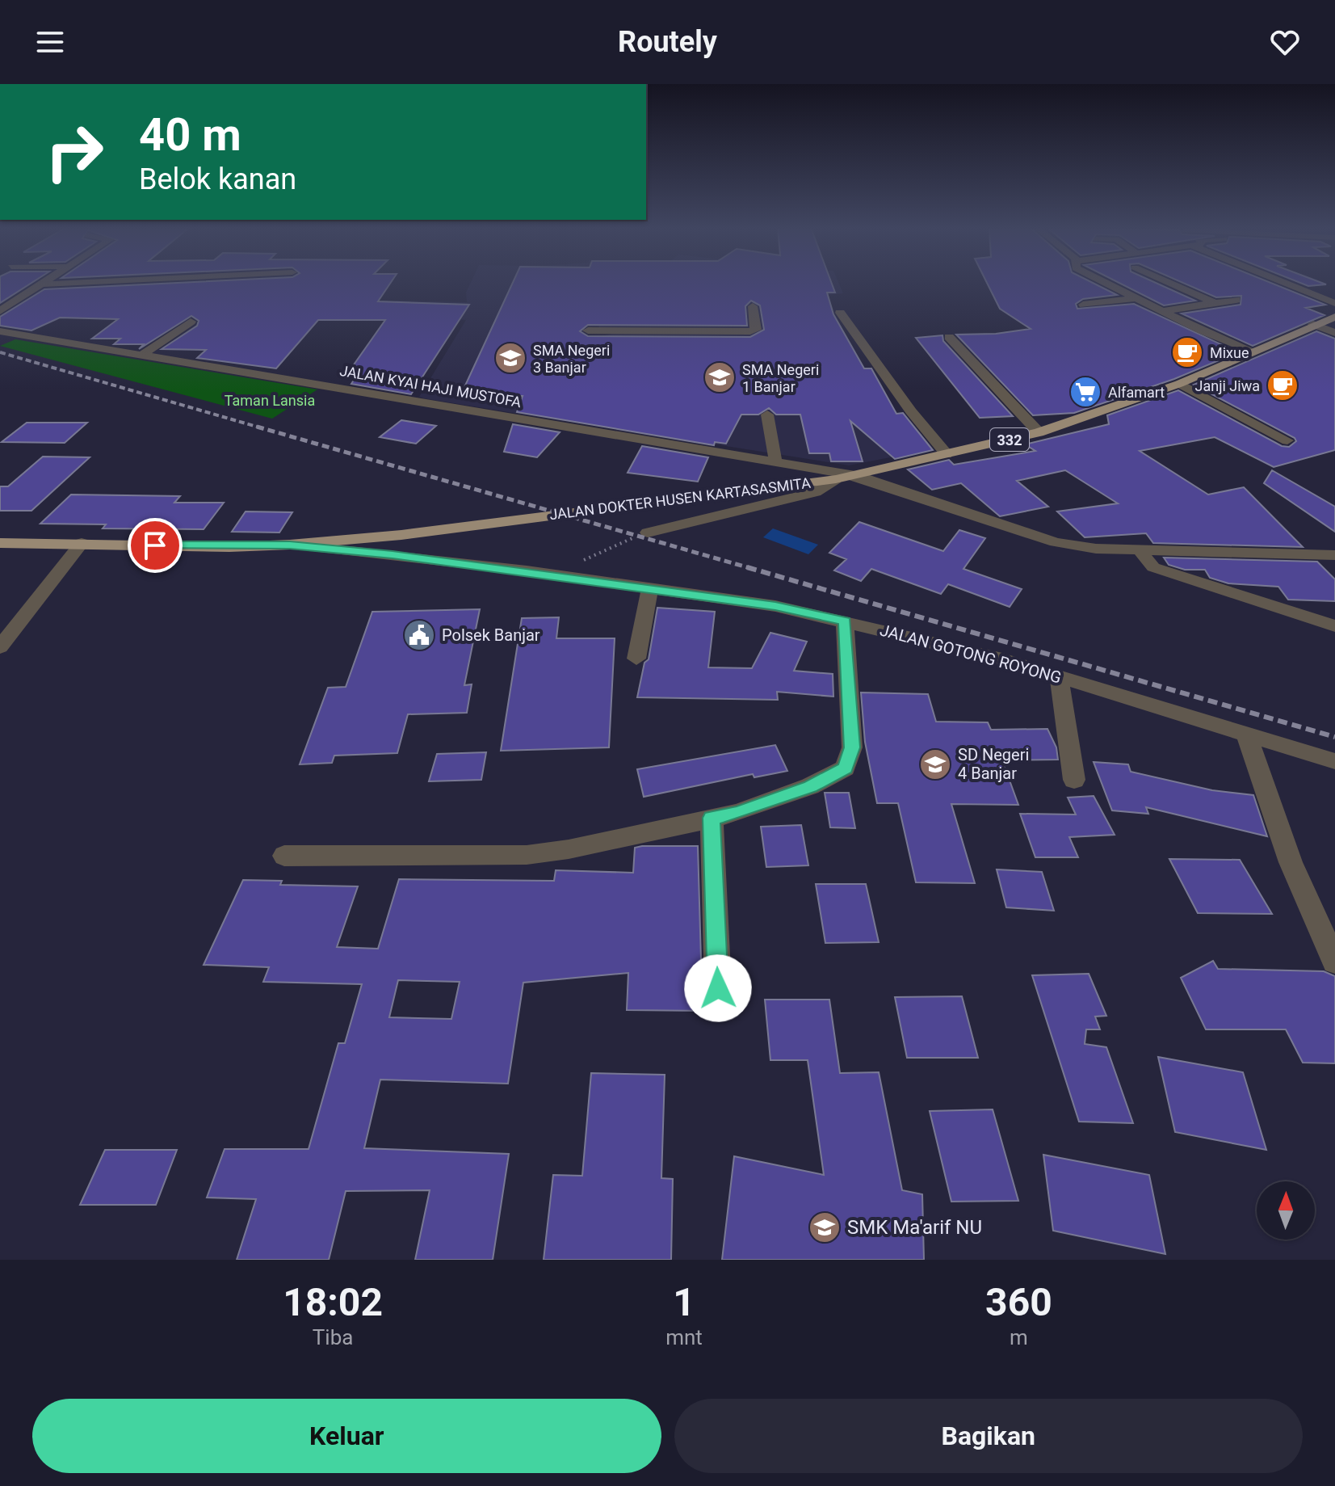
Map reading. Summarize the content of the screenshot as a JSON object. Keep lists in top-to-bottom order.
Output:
{
  "streets": {
    "main road": ["332", "JALAN DOKTER HUSEN KARTASASMITA"],
    "street": ["JALAN KYAI HAJI MUSTOFA", "JALAN GOTONG ROYONG"]
  },
  "crossings": [
    ["JALAN KYAI HAJI MUSTOFA", "JALAN DOKTER HUSEN KARTASASMITA"],
    ["JALAN DOKTER HUSEN KARTASASMITA", "JALAN GOTONG ROYONG"]
  ],
  "parks": ["Taman Lansia"],
  "places": {
    "cafe": ["Mixue", "Janji Jiwa"],
    "school or university": [
      "SMA Negeri 3 Banjar",
      "SMA Negeri 1 Banjar",
      "SD Negeri 4 Banjar",
      "SMK Ma'arif NU"
    ],
    "supermarket": ["Alfamart"],
    "public building": ["Polsek Banjar"]
  },
  "north": "top",
  "page": {
    "header": "Routely",
    "turn": ["40 m", "Belok kanan"],
    "eta": [
      "18:02",
      "Tiba",
      "1",
      "mnt",
      "360",
      "m"
    ],
    "buttons": ["Keluar", "Bagikan"]
  }
}
